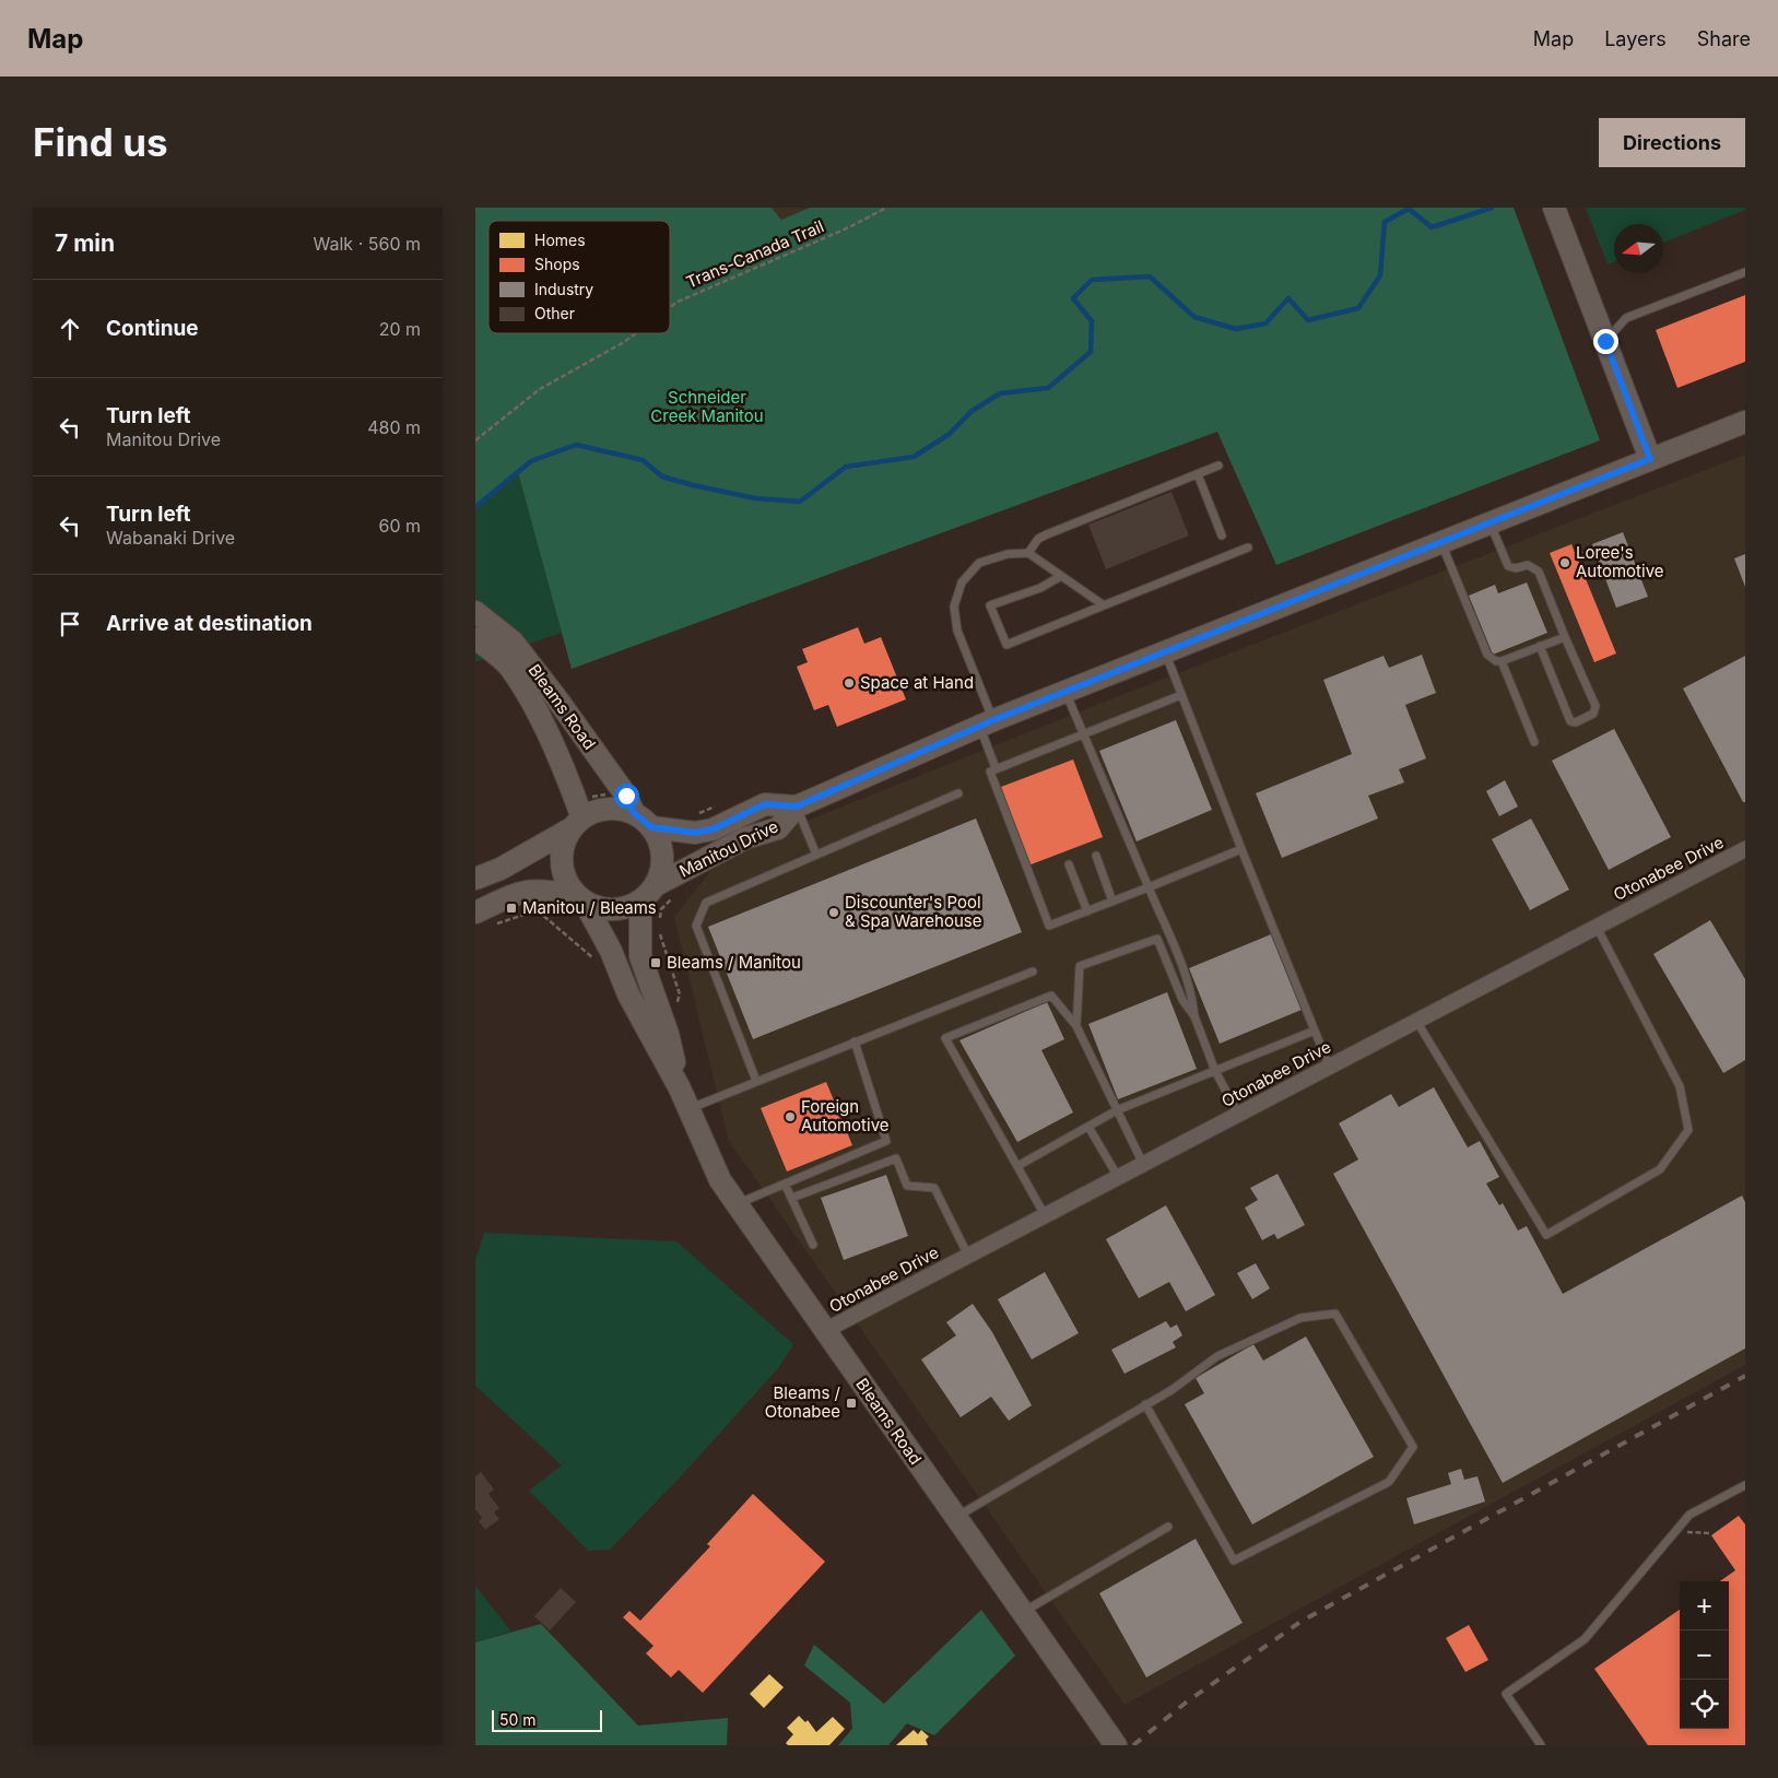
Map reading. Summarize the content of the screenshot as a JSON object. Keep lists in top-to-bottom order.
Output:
{
  "streets": {
    "main road": ["Bleams Road", "Manitou Drive"],
    "street": ["Otonabee Drive"],
    "path": ["Trans-Canada Trail"]
  },
  "crossings": [
    ["Bleams Road", "Manitou Drive"],
    ["Bleams Road", "Otonabee Drive"]
  ],
  "parks": ["Schneider Creek Manitou"],
  "places": {
    "other": [
      "Loree's Automotive",
      "Space at Hand",
      "Discounter's Pool & Spa Warehouse",
      "Foreign Automotive"
    ],
    "transit": ["Manitou / Bleams", "Bleams / Manitou", "Bleams / Otonabee"]
  },
  "legend": [
    "Homes",
    "Shops",
    "Industry",
    "Other"
  ],
  "scale_bar": "50 m",
  "north": "left",
  "page": {
    "header": "Map",
    "nav": ["Map", "Layers", "Share"],
    "buttons": "Directions",
    "title": "Find us",
    "heading": ["7 min", "Walk · 560 m"],
    "list": [
      ["Continue", "20 m"],
      ["Turn left", "Manitou Drive", "480 m"],
      ["Turn left", "Wabanaki Drive", "60 m"],
      "Arrive at destination"
    ],
    "map_buttons": ["+", "−"],
    "scale": "50 m"
  }
}
